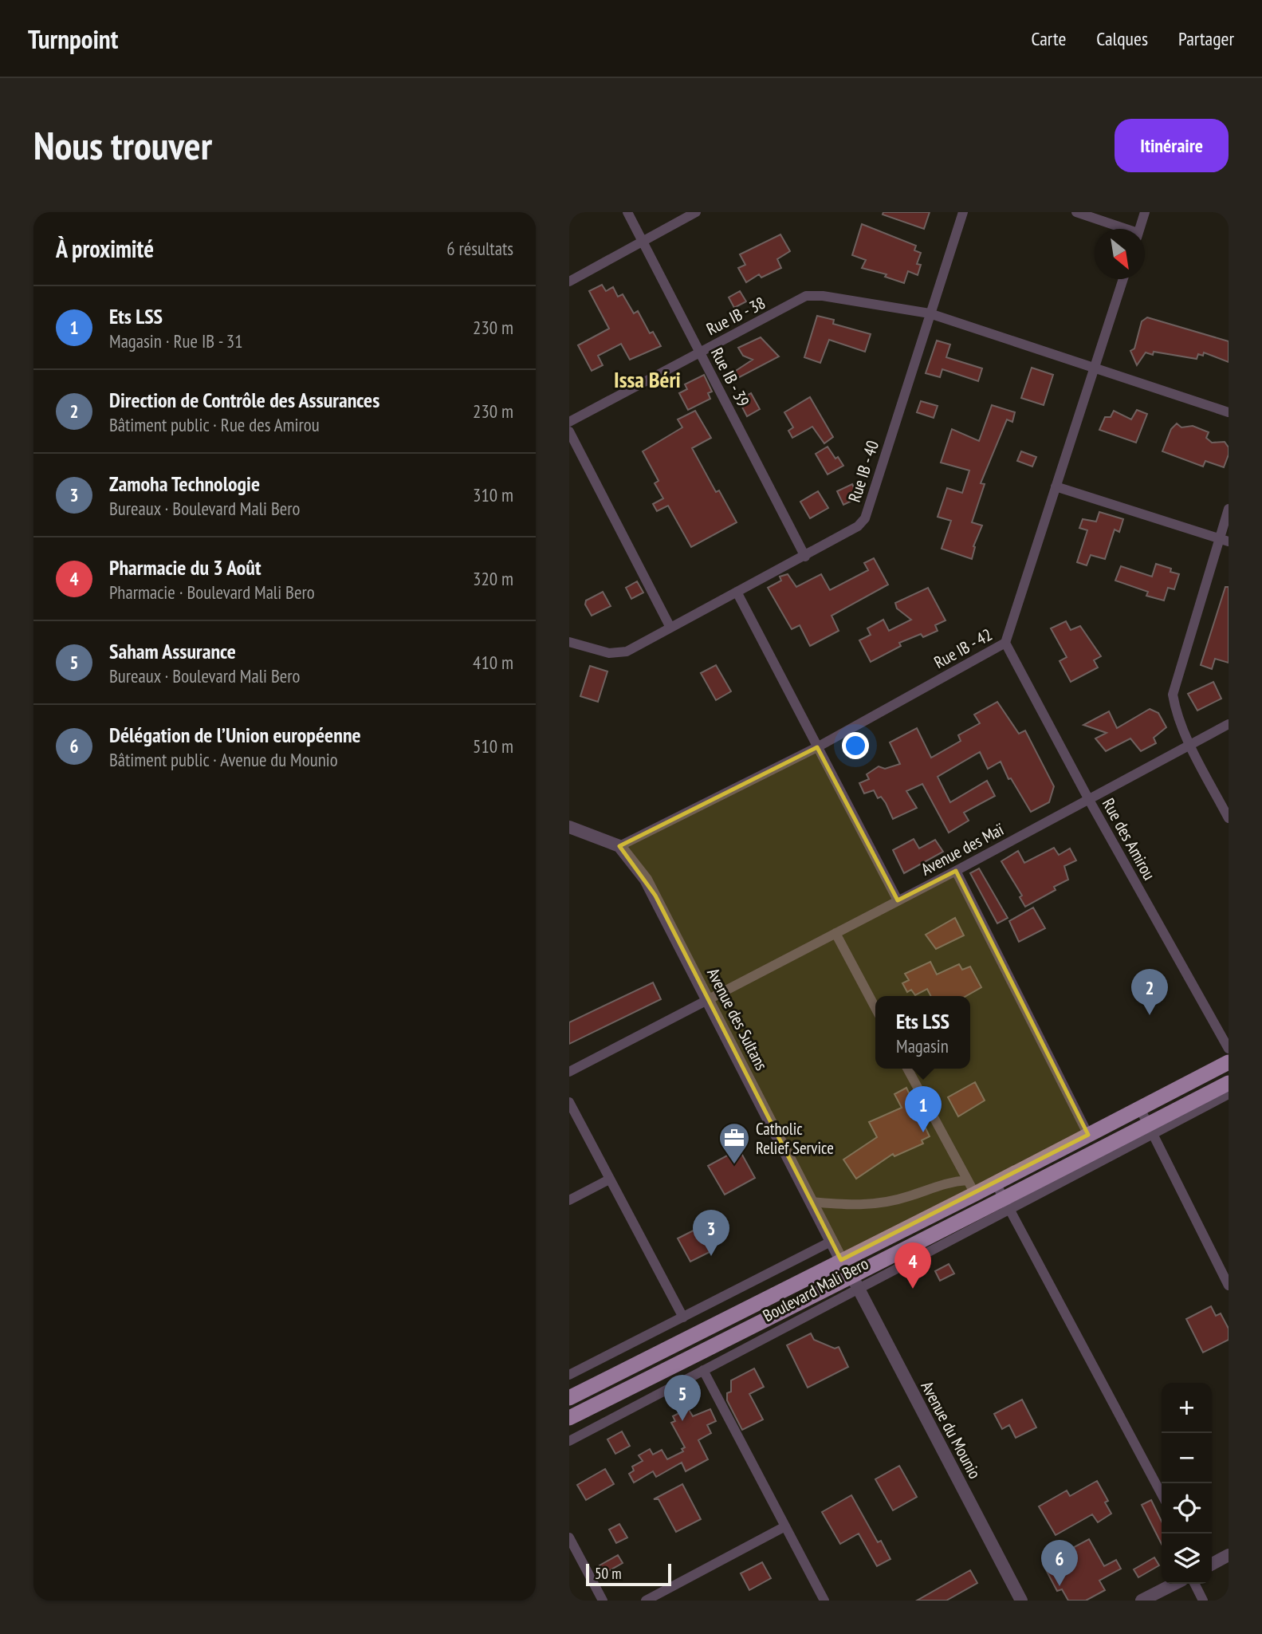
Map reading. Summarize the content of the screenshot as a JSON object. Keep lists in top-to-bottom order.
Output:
{
  "streets": {
    "main road": ["Boulevard Mali Bero"],
    "street": [
      "Rue IB - 38",
      "Rue IB - 39",
      "Rue IB - 40",
      "Rue IB - 42",
      "Rue des Amirou",
      "Avenue des Maï",
      "Avenue des Sultans",
      "Avenue du Mounio"
    ]
  },
  "crossings": [
    ["Rue IB - 38", "Rue IB - 39"],
    ["Rue IB - 38", "Rue IB - 40"],
    ["Rue IB - 38", "Rue IB - 42"],
    ["Rue IB - 39", "Rue IB - 40"],
    ["Rue IB - 42", "Rue des Amirou"],
    ["Rue IB - 42", "Avenue des Sultans"],
    ["Rue des Amirou", "Avenue des Maï"],
    ["Avenue des Maï", "Avenue des Sultans"],
    ["Avenue des Sultans", "Boulevard Mali Bero"],
    ["Boulevard Mali Bero", "Avenue du Mounio"]
  ],
  "districts": ["Issa Béri"],
  "places": {
    "office": ["Catholic Relief Service"]
  },
  "scale_bar": "50 m",
  "north": "bottom right",
  "page": {
    "header": "Turnpoint",
    "nav": ["Carte", "Calques", "Partager"],
    "buttons": "Itinéraire",
    "title": "Nous trouver",
    "heading": ["À proximité", "6 résultats"],
    "list": [
      {
        "mark": "1",
        "name": "Ets LSS",
        "note": "Magasin · Rue IB - 31",
        "value": "230 m"
      },
      {
        "mark": "2",
        "name": "Direction de Contrôle des Assurances",
        "note": "Bâtiment public · Rue des Amirou",
        "value": "230 m"
      },
      {
        "mark": "3",
        "name": "Zamoha Technologie",
        "note": "Bureaux · Boulevard Mali Bero",
        "value": "310 m"
      },
      {
        "mark": "4",
        "name": "Pharmacie du 3 Août",
        "note": "Pharmacie · Boulevard Mali Bero",
        "value": "320 m"
      },
      {
        "mark": "5",
        "name": "Saham Assurance",
        "note": "Bureaux · Boulevard Mali Bero",
        "value": "410 m"
      },
      {
        "mark": "6",
        "name": "Délégation de l’Union européenne",
        "note": "Bâtiment public · Avenue du Mounio",
        "value": "510 m"
      }
    ],
    "pins": [
      "2",
      "1",
      "3",
      "4",
      "5",
      "6"
    ],
    "popup": ["Ets LSS", "Magasin"],
    "map_buttons": ["+", "−"],
    "scale": "50 m"
  }
}
